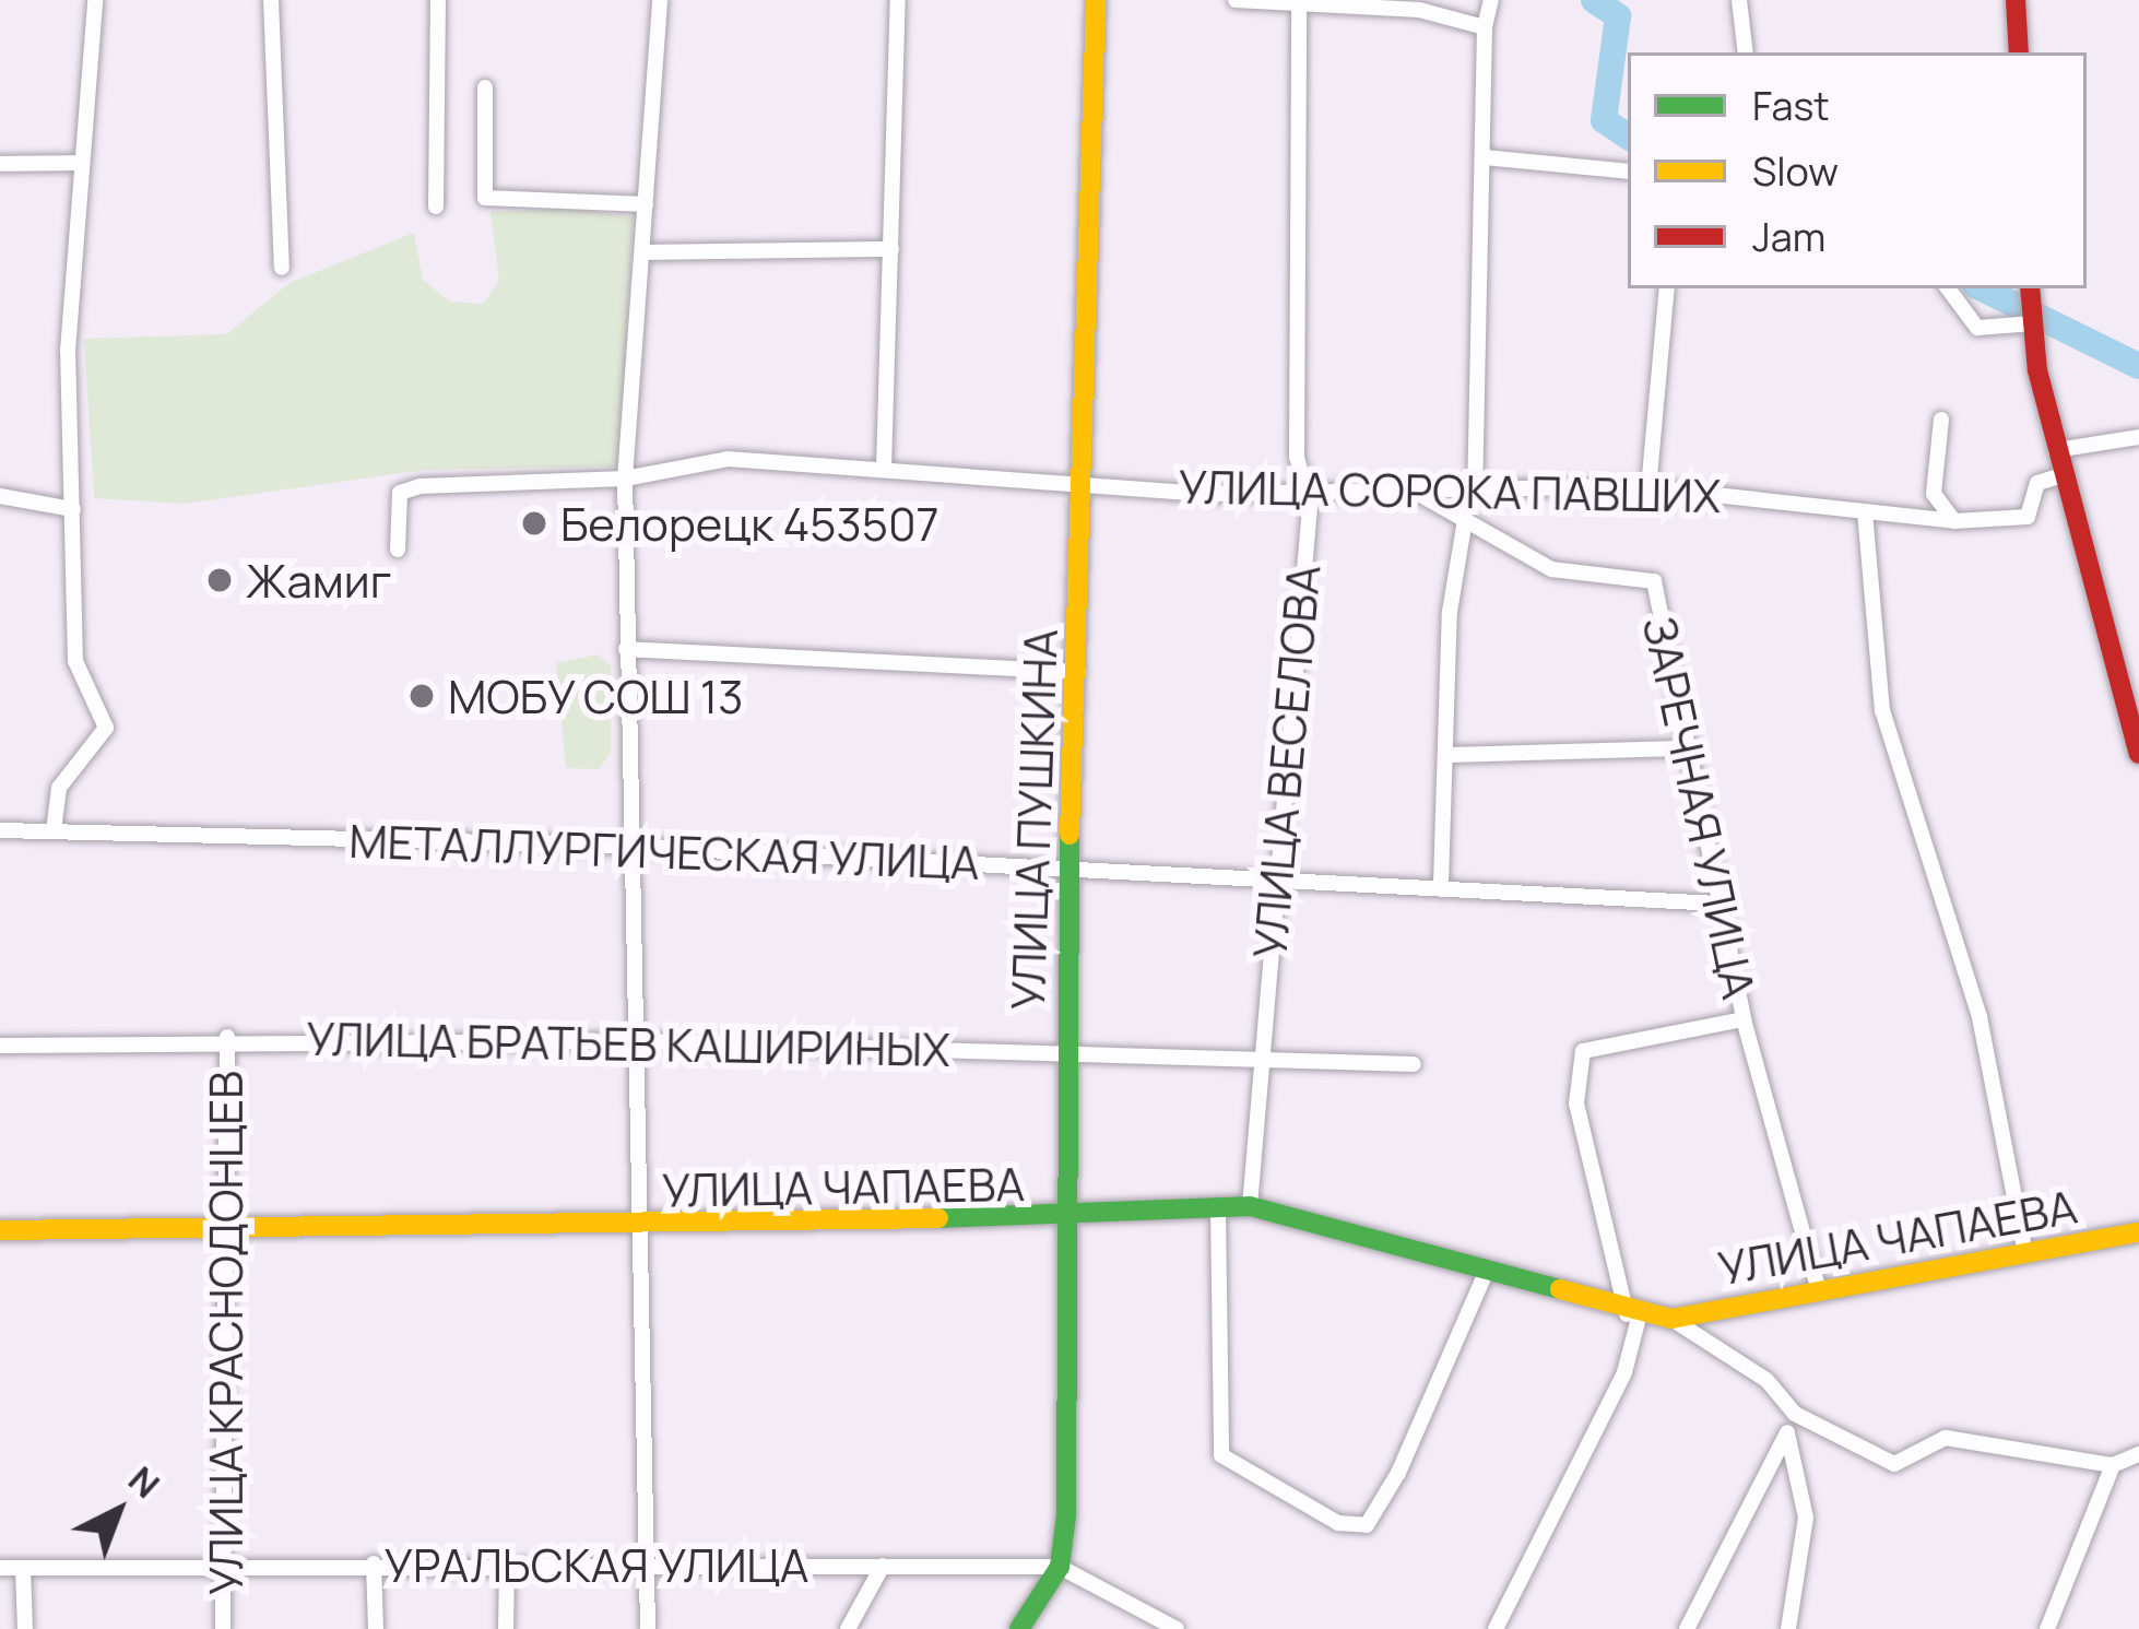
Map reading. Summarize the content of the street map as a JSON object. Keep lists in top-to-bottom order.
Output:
{
  "streets": {
    "street": [
      "УЛИЦА СОРОКА ПАВШИХ",
      "УЛИЦА ВЕСЕЛОВА",
      "ЗАРЕЧНАЯ УЛИЦА",
      "УЛИЦА ПУШКИНА",
      "МЕТАЛЛУРГИЧЕСКАЯ УЛИЦА",
      "УЛИЦА БРАТЬЕВ КАШИРИНЫХ",
      "УЛИЦА ЧАПАЕВА",
      "УЛИЦА КРАСНОДОНЦЕВ",
      "УРАЛЬСКАЯ УЛИЦА"
    ]
  },
  "crossings": [
    ["УЛИЦА СОРОКА ПАВШИХ", "УЛИЦА ВЕСЕЛОВА"],
    ["УЛИЦА СОРОКА ПАВШИХ", "ЗАРЕЧНАЯ УЛИЦА"],
    ["УЛИЦА СОРОКА ПАВШИХ", "УЛИЦА ПУШКИНА"],
    ["УЛИЦА ВЕСЕЛОВА", "МЕТАЛЛУРГИЧЕСКАЯ УЛИЦА"],
    ["УЛИЦА ВЕСЕЛОВА", "УЛИЦА БРАТЬЕВ КАШИРИНЫХ"],
    ["УЛИЦА ВЕСЕЛОВА", "УЛИЦА ЧАПАЕВА"],
    ["ЗАРЕЧНАЯ УЛИЦА", "МЕТАЛЛУРГИЧЕСКАЯ УЛИЦА"],
    ["ЗАРЕЧНАЯ УЛИЦА", "УЛИЦА ЧАПАЕВА"],
    ["УЛИЦА ПУШКИНА", "МЕТАЛЛУРГИЧЕСКАЯ УЛИЦА"],
    ["УЛИЦА ПУШКИНА", "УЛИЦА БРАТЬЕВ КАШИРИНЫХ"],
    ["УЛИЦА ПУШКИНА", "УЛИЦА ЧАПАЕВА"],
    ["УЛИЦА ПУШКИНА", "УРАЛЬСКАЯ УЛИЦА"],
    ["УЛИЦА БРАТЬЕВ КАШИРИНЫХ", "УЛИЦА КРАСНОДОНЦЕВ"],
    ["УЛИЦА ЧАПАЕВА", "УЛИЦА КРАСНОДОНЦЕВ"],
    ["УЛИЦА КРАСНОДОНЦЕВ", "УРАЛЬСКАЯ УЛИЦА"]
  ],
  "places": ["Белорецк 453507", "Жамиг", "МОБУ СОШ 13"],
  "legend": ["Fast", "Slow", "Jam"],
  "north": "top right"
}
